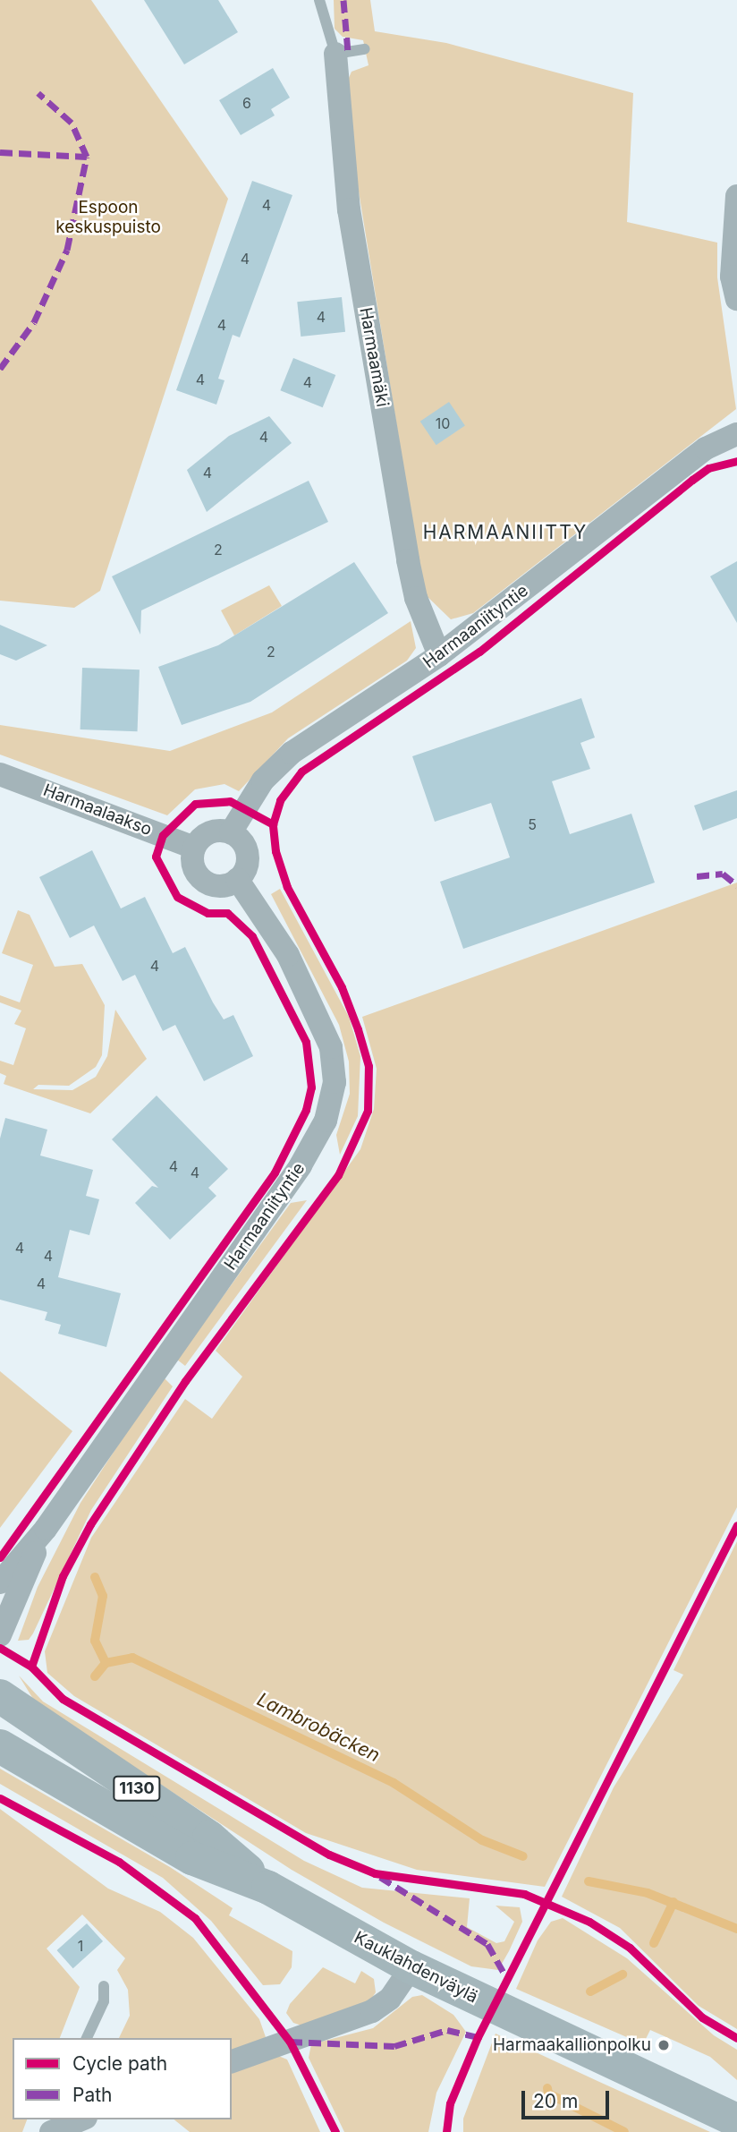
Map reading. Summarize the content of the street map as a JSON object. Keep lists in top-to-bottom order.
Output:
{
  "streets": {
    "main road": ["1130", "Kauklahdenväylä"],
    "street": ["Harmaamäki", "Harmaaniityntie", "Harmaalaakso"]
  },
  "crossings": [
    ["Harmaamäki", "Harmaaniityntie"],
    ["Harmaaniityntie", "Harmaalaakso"]
  ],
  "districts": ["HARMAANIITTY"],
  "water": ["Lambrobäcken"],
  "parks": ["Espoon keskuspuisto"],
  "places": ["Harmaakallionpolku"],
  "house_numbers": [
    "6",
    "4",
    "4",
    "4",
    "4",
    "4",
    "4",
    "10",
    "4",
    "4",
    "2",
    "2",
    "5",
    "4",
    "4",
    "4",
    "4",
    "4",
    "4",
    "1"
  ],
  "legend": ["Cycle path", "Path"],
  "scale_bar": "20 m"
}
